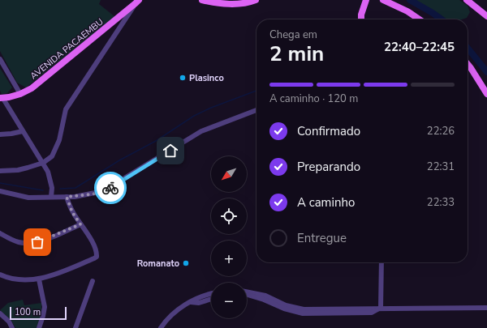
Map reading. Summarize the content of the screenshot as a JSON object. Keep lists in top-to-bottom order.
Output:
{
  "streets": {
    "main road": ["AVENIDA PACAEMBU"]
  },
  "places": ["Plasinco", "Romanato"],
  "scale_bar": "100 m",
  "north": "bottom left",
  "page": {
    "heading": ["2 min", "Chega em", "22:40–22:45"],
    "bar": "A caminho · 120 m",
    "list": [
      ["Confirmado", "22:26"],
      ["Preparando", "22:31"],
      ["A caminho", "22:33"],
      "Entregue"
    ],
    "map_buttons": ["+", "−"],
    "scale": "100 m"
  }
}
